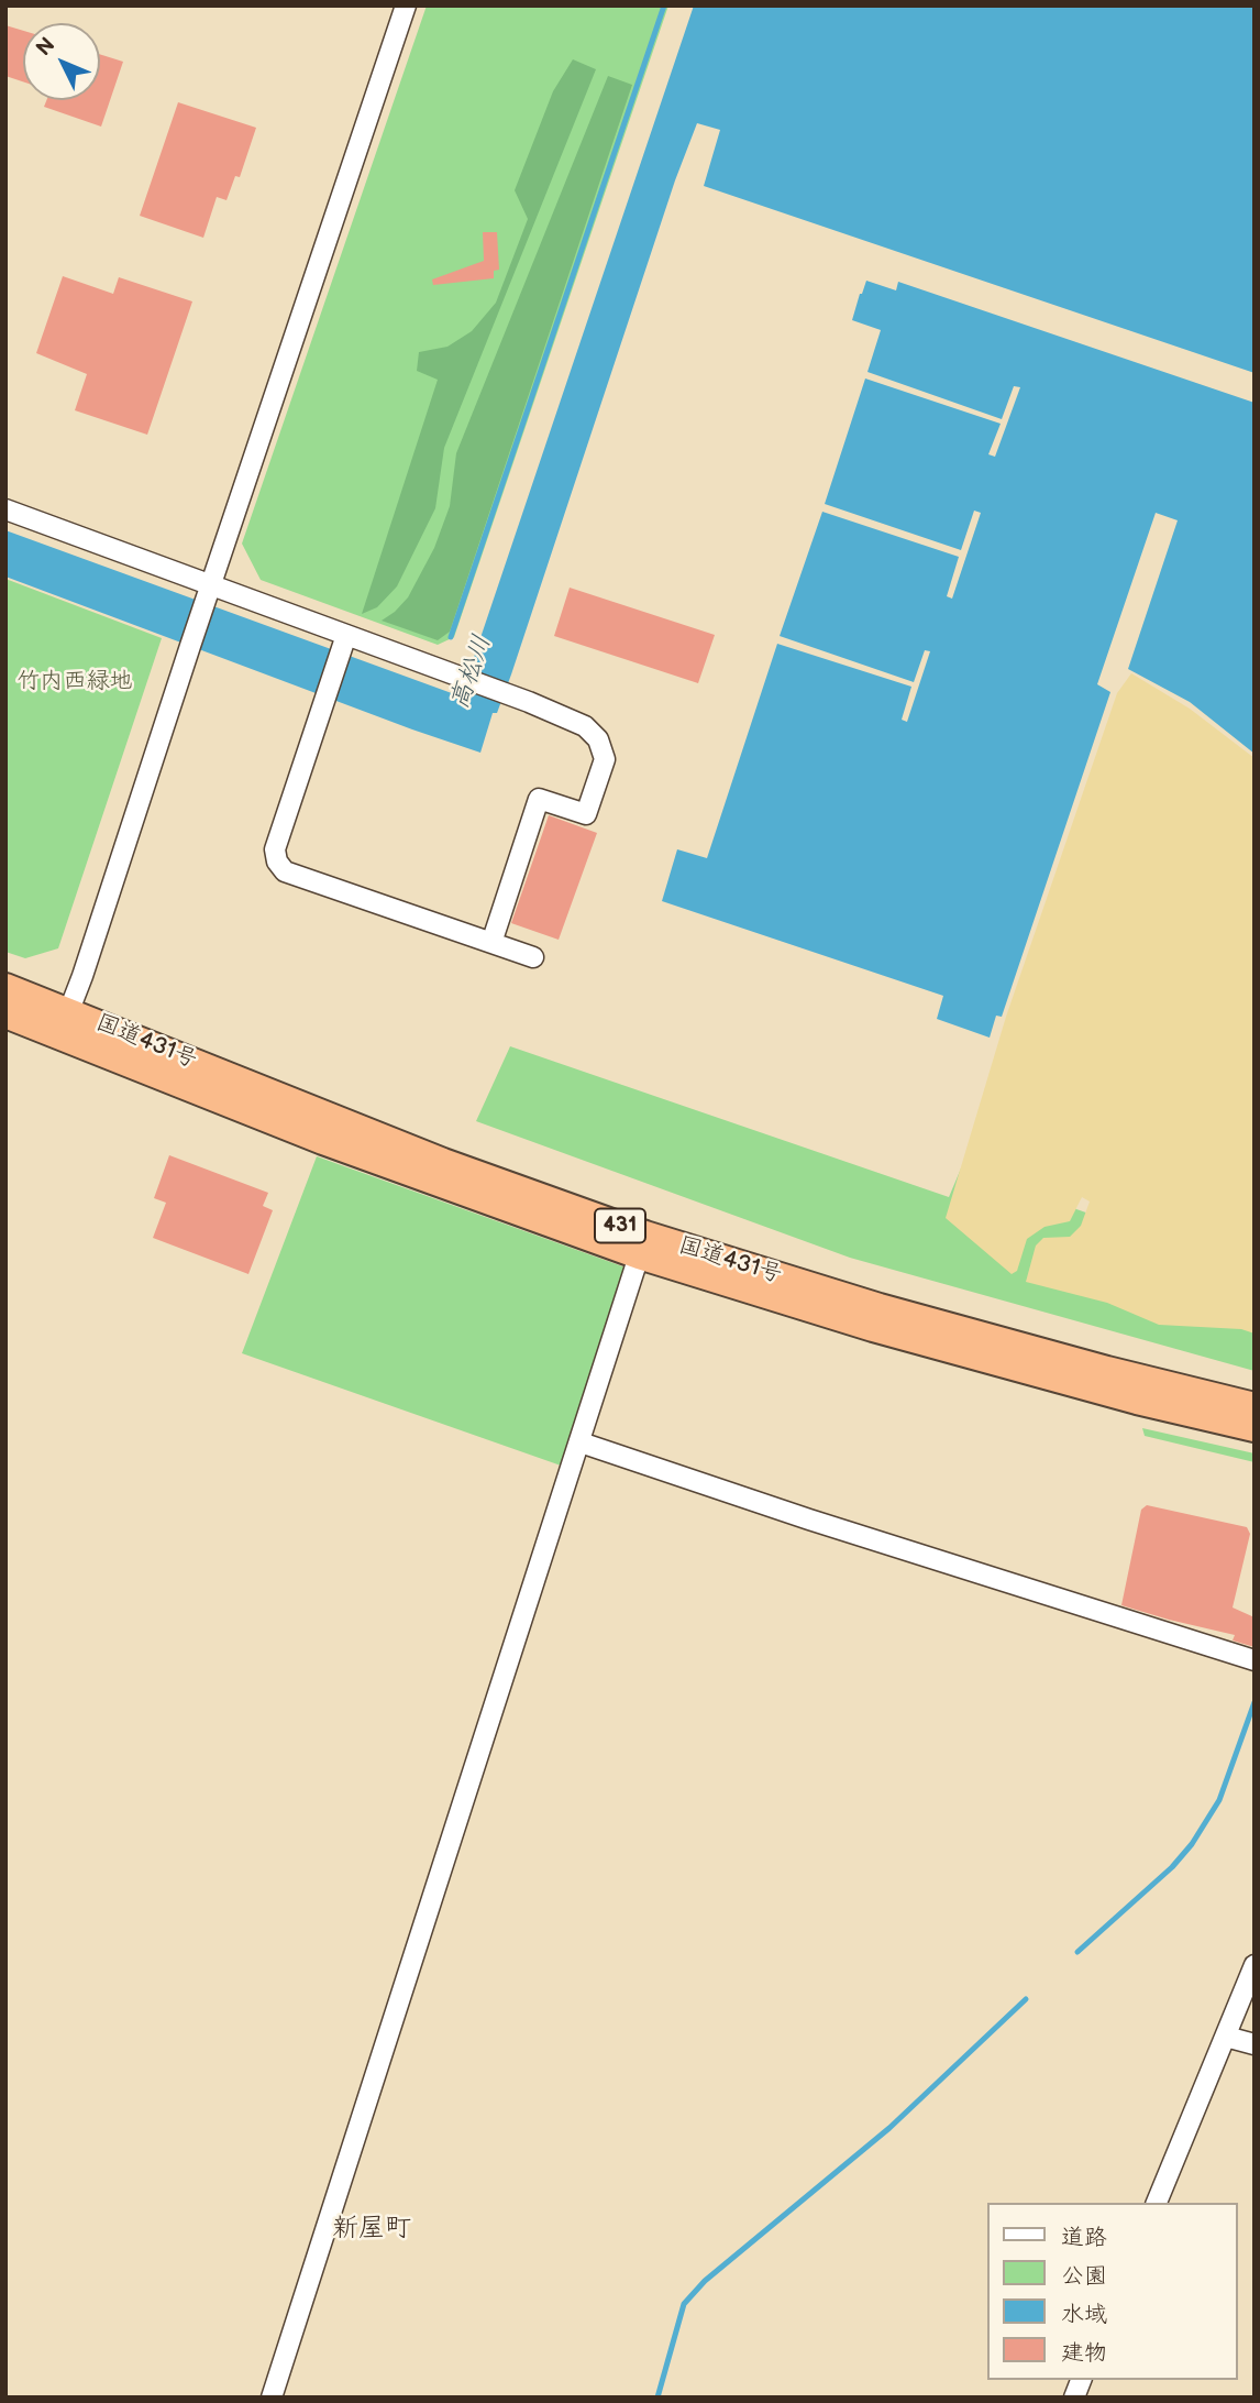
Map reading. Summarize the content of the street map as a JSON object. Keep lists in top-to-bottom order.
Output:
{
  "streets": {
    "highway": ["国道431号", "431"]
  },
  "districts": ["新屋町"],
  "water": ["高松川"],
  "parks": ["竹内西緑地"],
  "legend": [
    "道路",
    "公園",
    "水域",
    "建物"
  ],
  "north": "top left"
}
